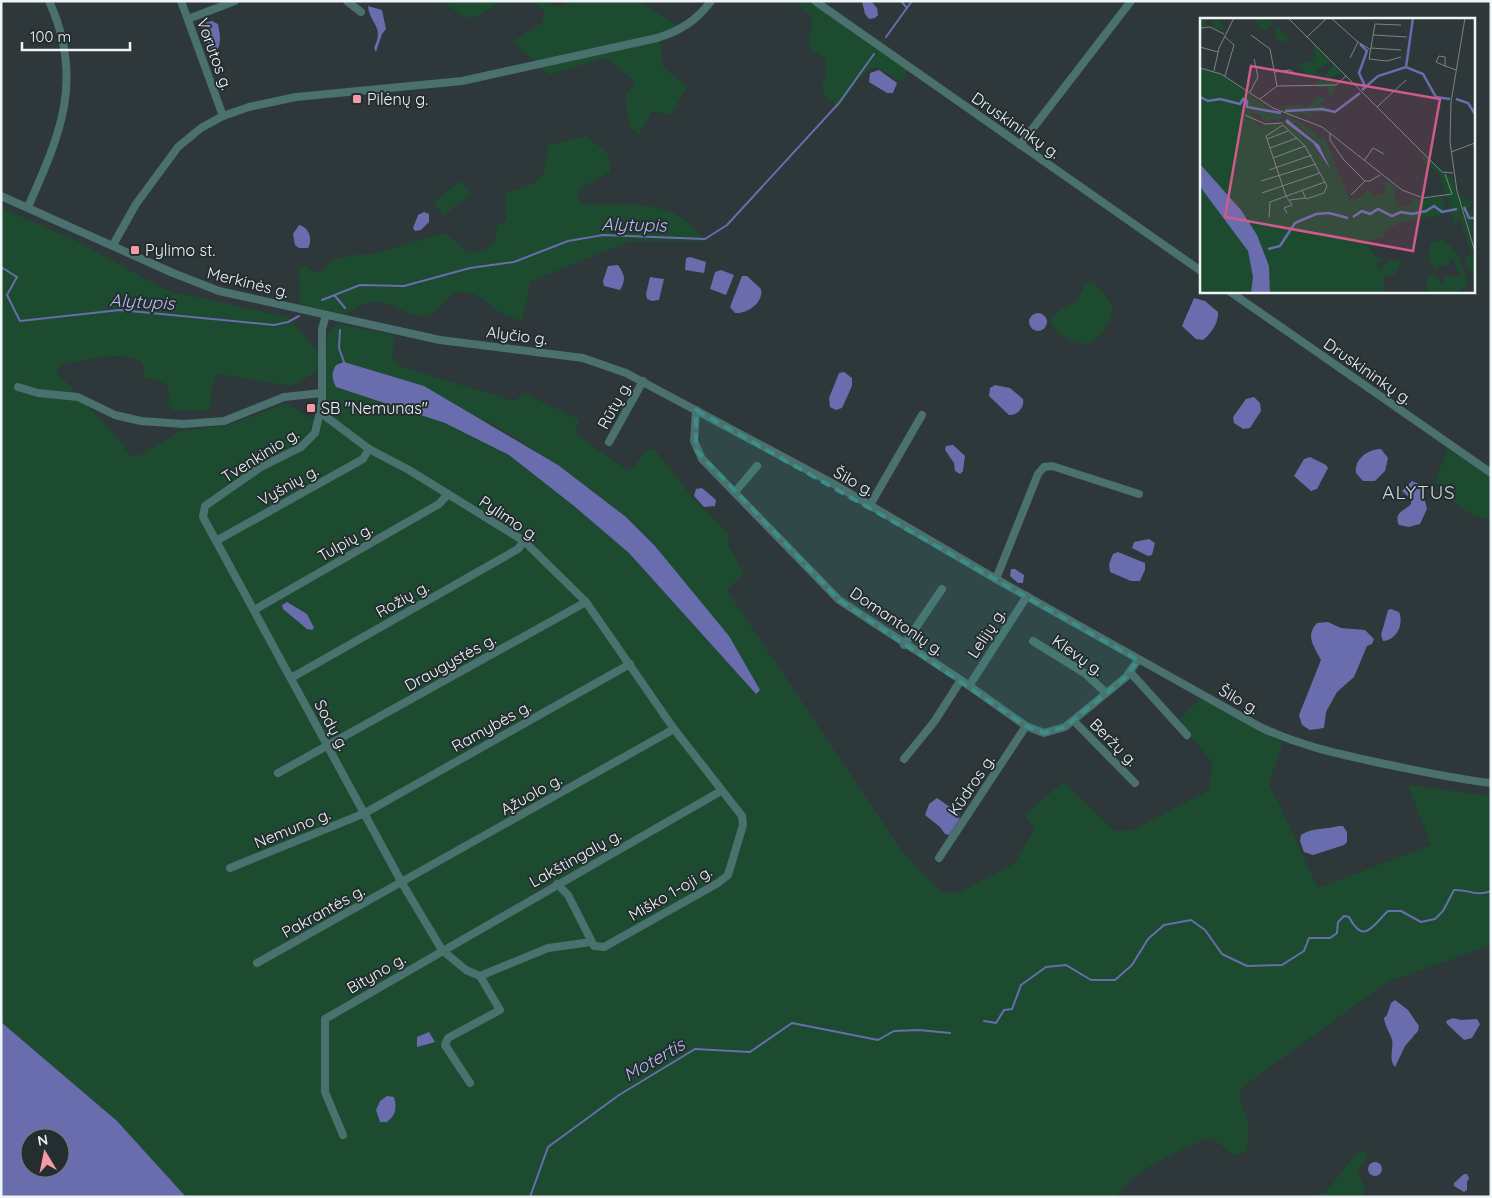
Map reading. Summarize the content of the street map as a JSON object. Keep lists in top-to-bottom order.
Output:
{
  "streets": {
    "street": [
      "Vorutos g.",
      "Druskininkų g.",
      "Merkinės g.",
      "Alyčio g.",
      "Rūtų g.",
      "Tvenkinio g.",
      "Šilo g.",
      "Vyšnių g.",
      "Pylimo g.",
      "Tulpių g.",
      "Rožių g.",
      "Domantonių g.",
      "Lelijų g.",
      "Klevų g.",
      "Draugystės g.",
      "Sodų g.",
      "Ramybės g.",
      "Beržų g.",
      "Kūdros g.",
      "Ąžuolo g.",
      "Nemuno g.",
      "Lakštingalų g.",
      "Miško 1-oji g.",
      "Pakrantės g.",
      "Bityno g."
    ]
  },
  "crossings": [
    ["Merkinės g.", "Alyčio g."],
    ["Alyčio g.", "Rūtų g."],
    ["Alyčio g.", "Šilo g."],
    ["Alyčio g.", "Domantonių g."],
    ["Tvenkinio g.", "Pylimo g."],
    ["Tvenkinio g.", "Sodų g."],
    ["Šilo g.", "Domantonių g."],
    ["Šilo g.", "Lelijų g."],
    ["Vyšnių g.", "Pylimo g."],
    ["Vyšnių g.", "Sodų g."],
    ["Pylimo g.", "Tulpių g."],
    ["Pylimo g.", "Rožių g."],
    ["Pylimo g.", "Draugystės g."],
    ["Pylimo g.", "Ramybės g."],
    ["Pylimo g.", "Ąžuolo g."],
    ["Pylimo g.", "Lakštingalų g."],
    ["Pylimo g.", "Miško 1-oji g."],
    ["Tulpių g.", "Sodų g."],
    ["Rožių g.", "Sodų g."],
    ["Domantonių g.", "Lelijų g."],
    ["Domantonių g.", "Klevų g."],
    ["Domantonių g.", "Beržų g."],
    ["Domantonių g.", "Kūdros g."],
    ["Draugystės g.", "Sodų g."],
    ["Sodų g.", "Ramybės g."],
    ["Sodų g.", "Ąžuolo g."],
    ["Sodų g.", "Nemuno g."],
    ["Sodų g.", "Lakštingalų g."],
    ["Sodų g.", "Miško 1-oji g."],
    ["Sodų g.", "Pakrantės g."],
    ["Sodų g.", "Bityno g."],
    ["Ramybės g.", "Nemuno g."],
    ["Ąžuolo g.", "Pakrantės g."],
    ["Lakštingalų g.", "Miško 1-oji g."],
    ["Lakštingalų g.", "Bityno g."]
  ],
  "districts": ["ALYTUS"],
  "water": ["Alytupis", "Motertis"],
  "places": {
    "transit": ["Pilėnų g.", "Pylimo st.", "SB \"Nemunas\""]
  },
  "scale_bar": "100 m",
  "north": "top"
}
